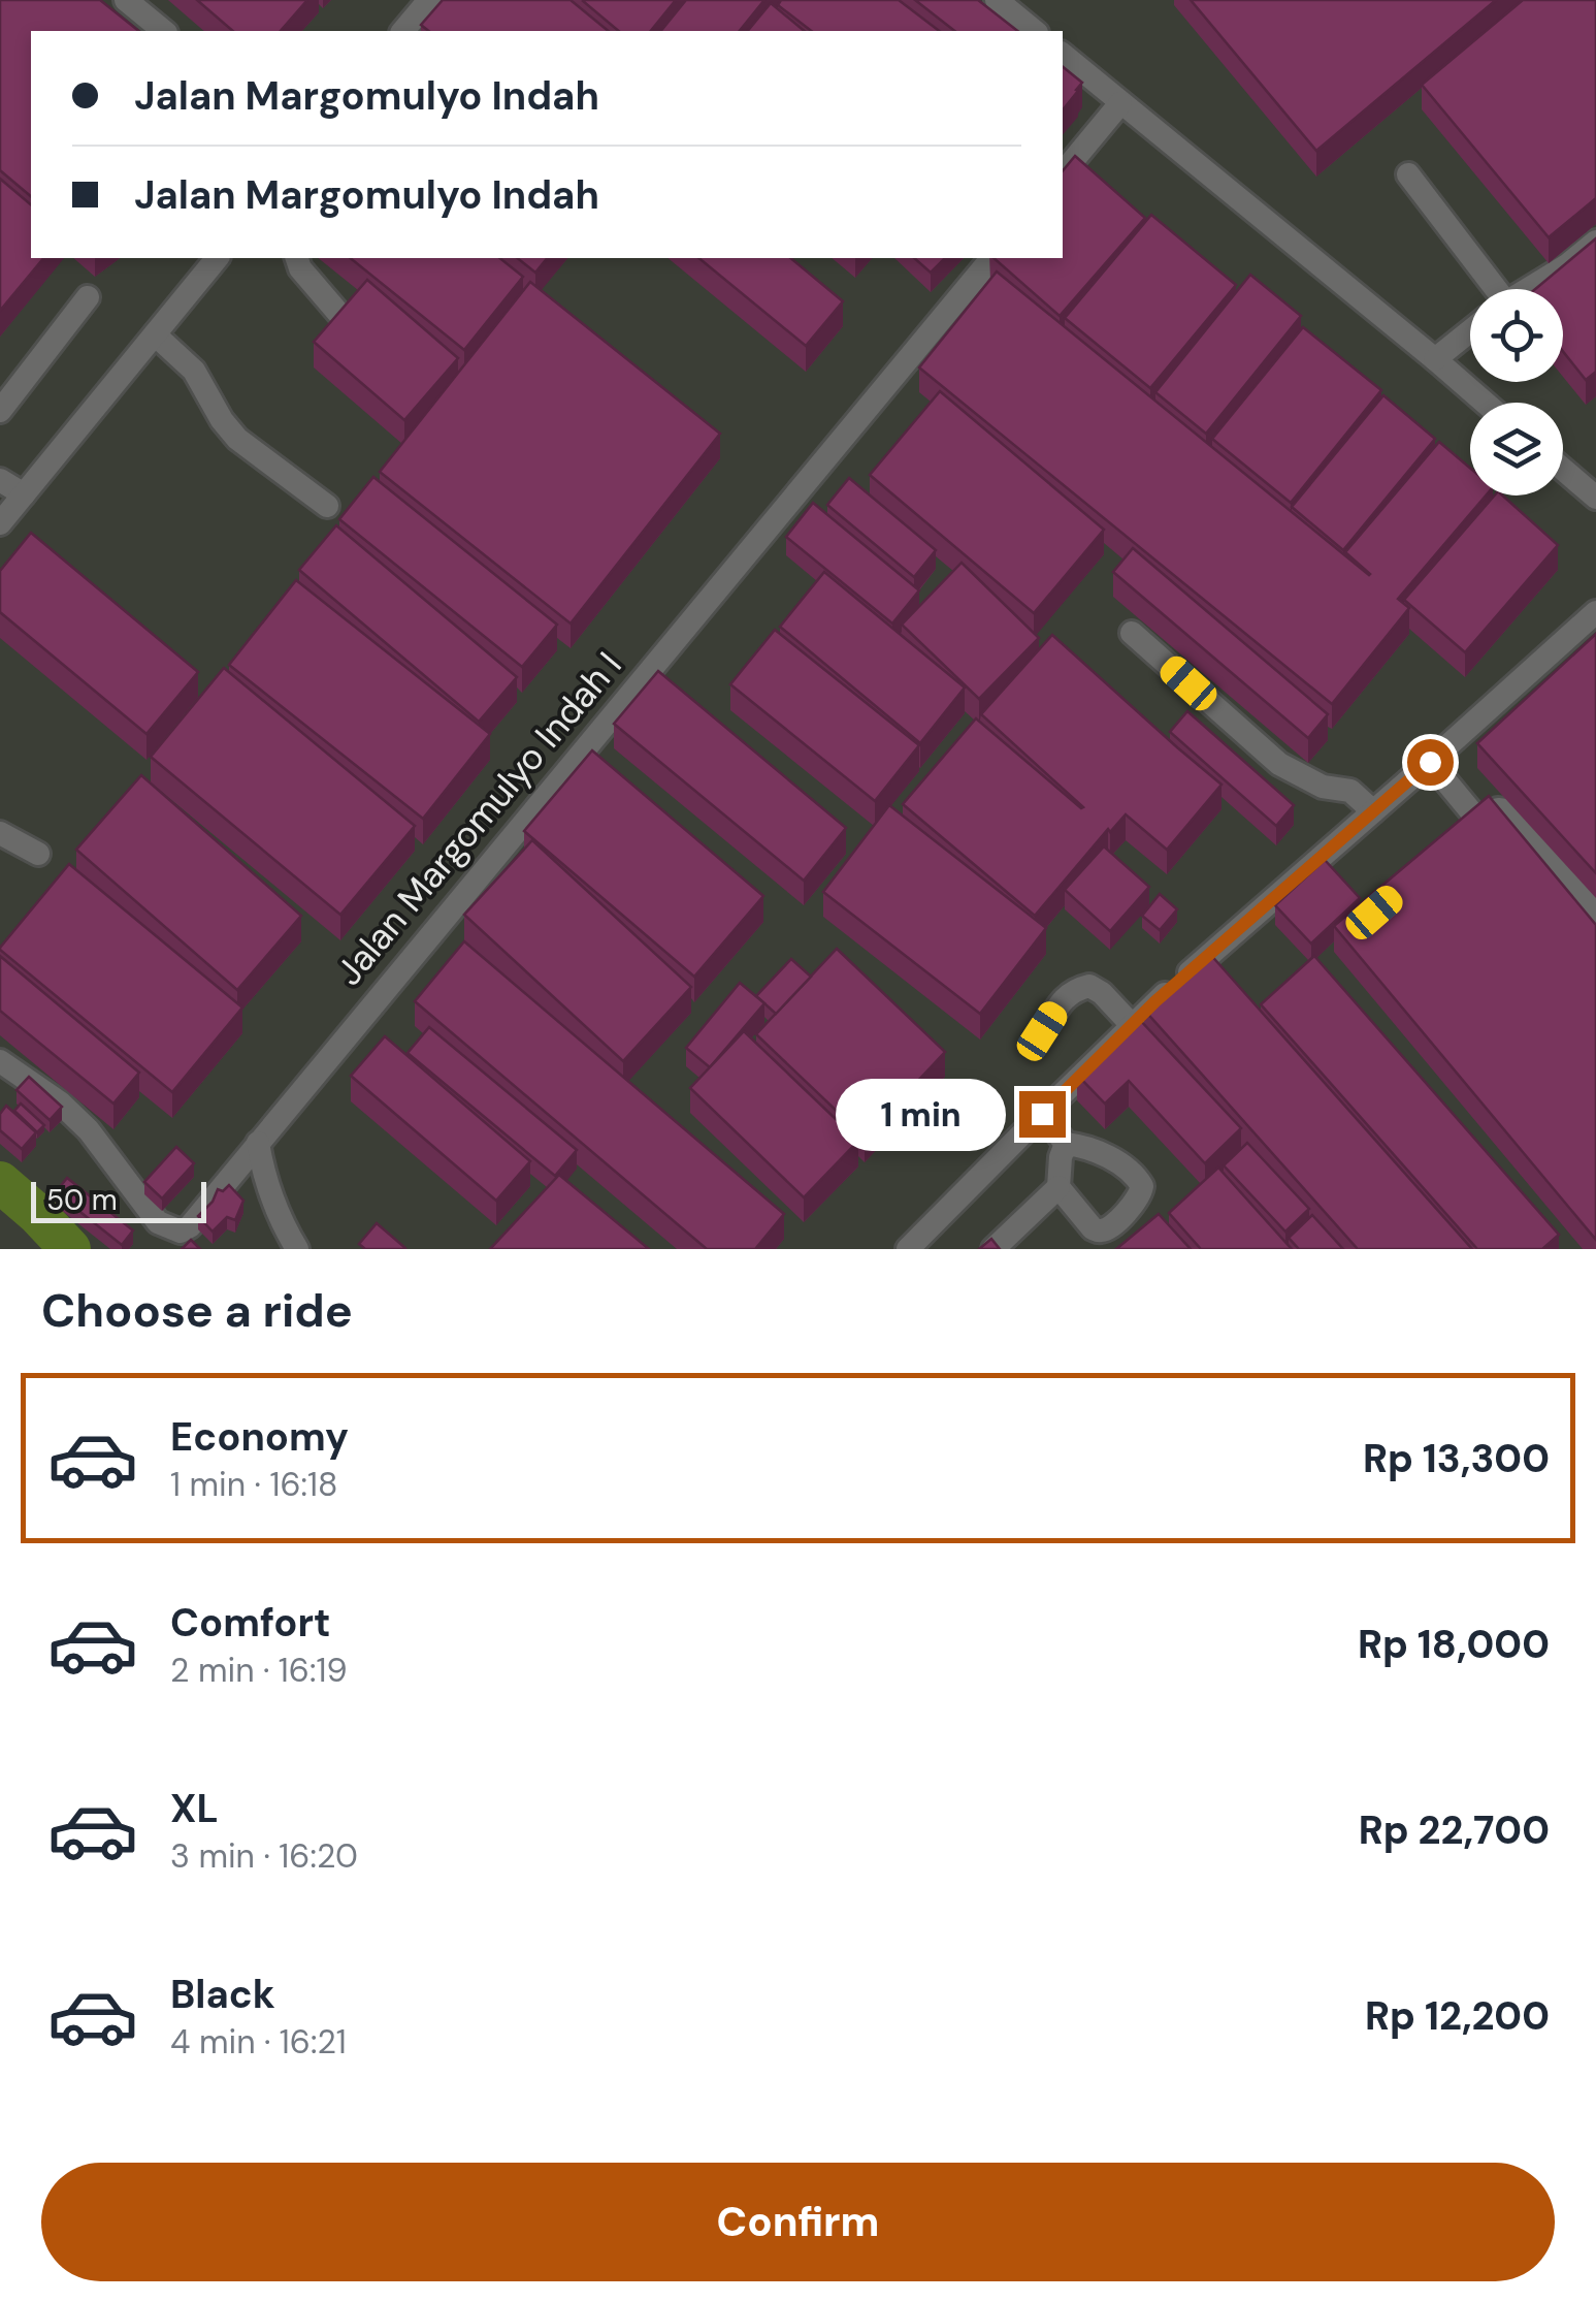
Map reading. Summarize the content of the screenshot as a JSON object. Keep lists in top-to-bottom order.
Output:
{
  "streets": {
    "lane": ["Jalan Margomulyo Indah I"]
  },
  "scale_bar": "50 m",
  "page": {
    "banner": ["Jalan Margomulyo Indah", "Jalan Margomulyo Indah"],
    "bubble": "1 min",
    "scale": "50 m",
    "heading": "Choose a ride",
    "list": [
      {
        "name": "Economy",
        "note": "1 min · 16:18",
        "value": "Rp 13,300"
      },
      {
        "name": "Comfort",
        "note": "2 min · 16:19",
        "value": "Rp 18,000"
      },
      {
        "name": "XL",
        "note": "3 min · 16:20",
        "value": "Rp 22,700"
      },
      {
        "name": "Black",
        "note": "4 min · 16:21",
        "value": "Rp 12,200"
      }
    ],
    "buttons": "Confirm"
  }
}
